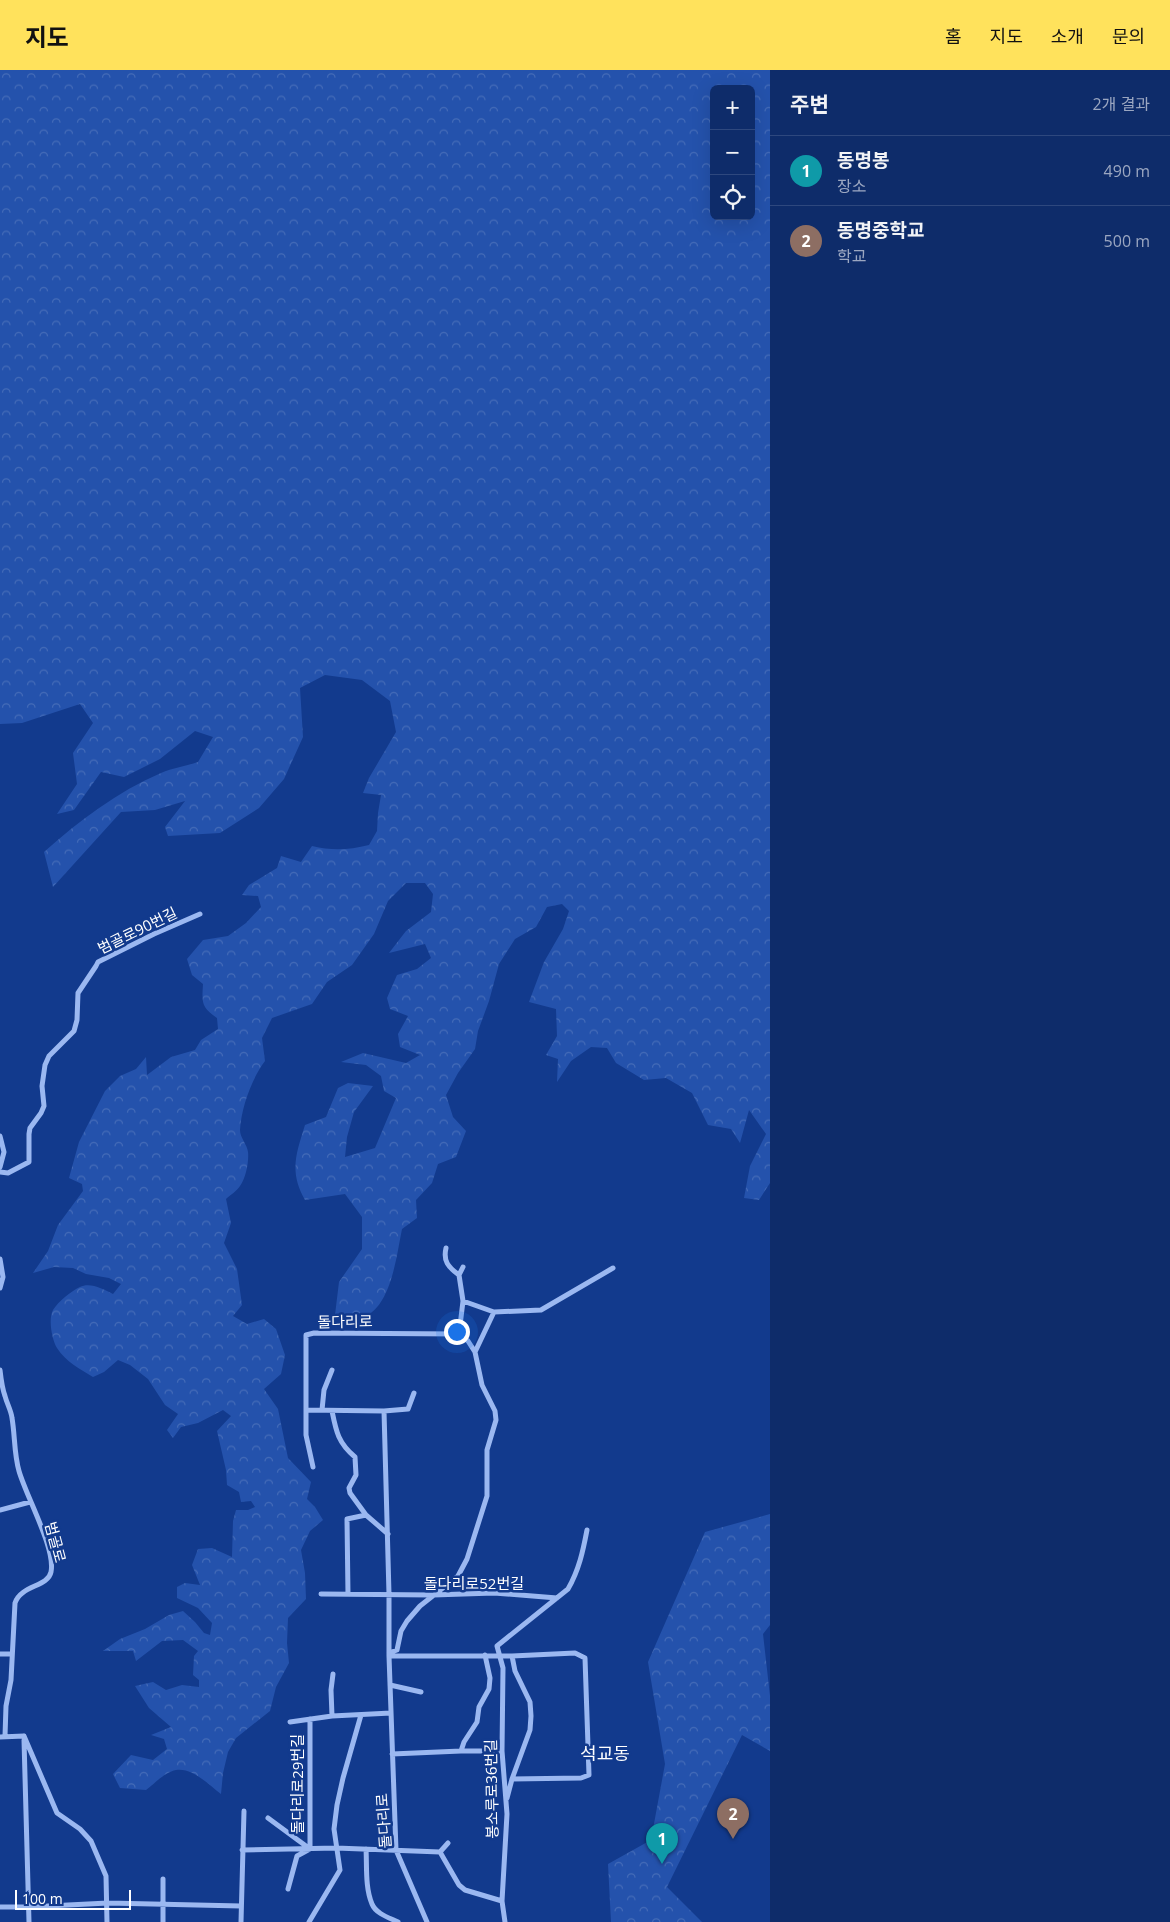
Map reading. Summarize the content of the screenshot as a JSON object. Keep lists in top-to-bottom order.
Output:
{
  "streets": {
    "street": [
      "범골로90번길",
      "돌다리로",
      "범골로",
      "돌다리로52번길",
      "돌다리로29번길",
      "봉소루로36번길"
    ]
  },
  "crossings": [
    ["돌다리로", "돌다리로52번길"],
    ["돌다리로", "돌다리로29번길"]
  ],
  "districts": ["석교동"],
  "scale_bar": "100 m",
  "page": {
    "header": "지도",
    "nav": [
      "홈",
      "지도",
      "소개",
      "문의"
    ],
    "heading": ["주변", "2개 결과"],
    "map_buttons": ["+", "−"],
    "list": [
      {
        "mark": "1",
        "name": "동명봉",
        "note": "장소",
        "value": "490 m"
      },
      {
        "mark": "2",
        "name": "동명중학교",
        "note": "학교",
        "value": "500 m"
      }
    ],
    "pins": ["2", "1"],
    "scale": "100 m"
  }
}
